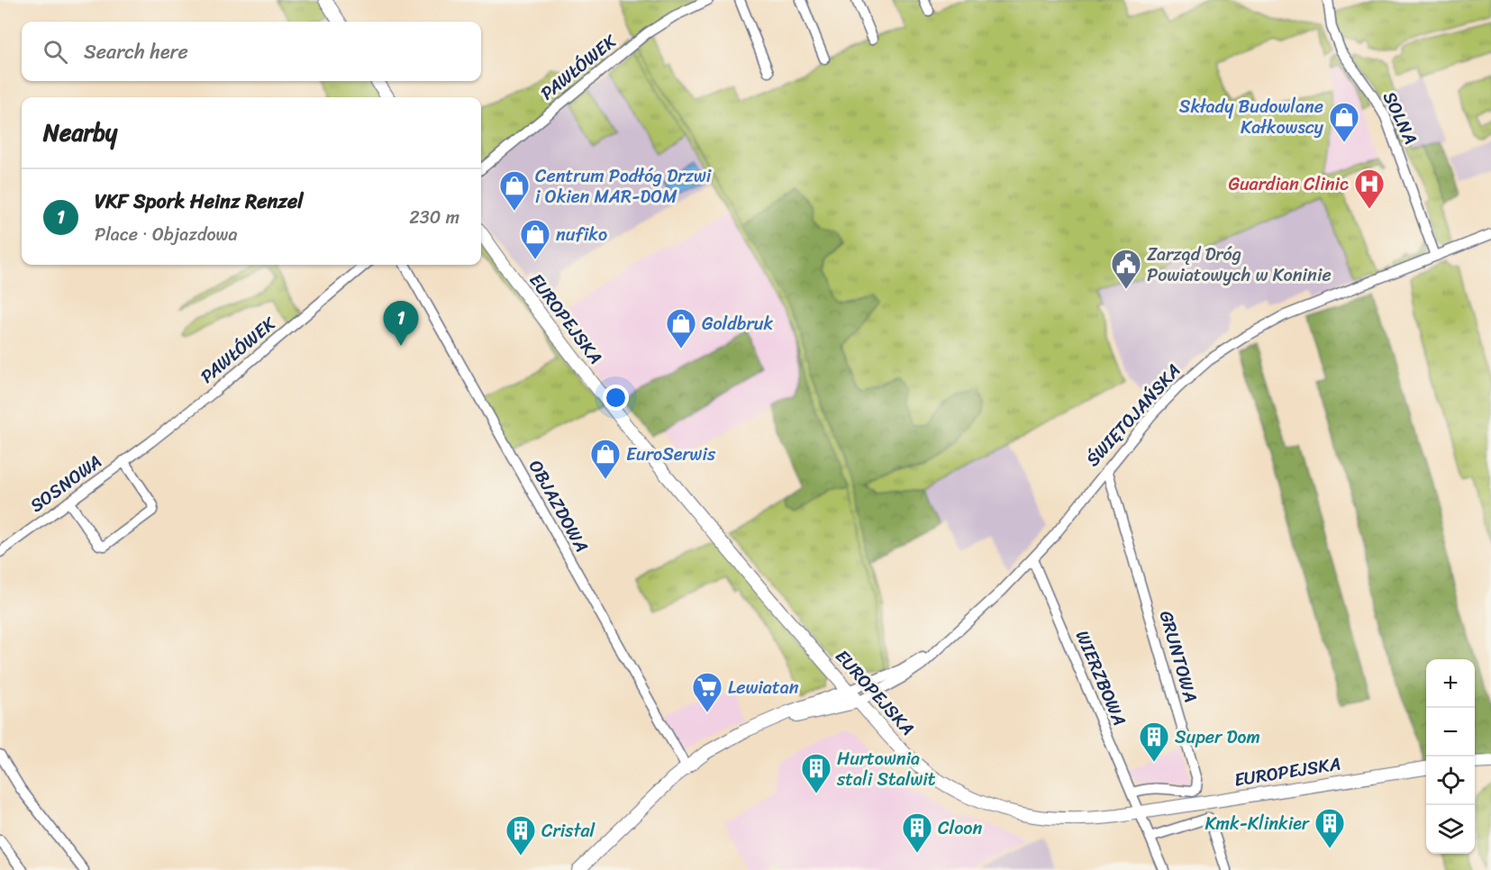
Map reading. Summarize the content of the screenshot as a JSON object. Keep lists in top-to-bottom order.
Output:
{
  "streets": {
    "main road": ["EUROPEJSKA", "ŚWIĘTOJAŃSKA"],
    "street": [
      "PAWŁÓWEK",
      "SOLNA",
      "SOSNOWA",
      "OBJAZDOWA",
      "GRUNTOWA",
      "WIERZBOWA"
    ]
  },
  "crossings": [
    ["PAWŁÓWEK", "SOSNOWA"],
    ["SOLNA", "ŚWIĘTOJAŃSKA"],
    ["EUROPEJSKA", "ŚWIĘTOJAŃSKA"],
    ["EUROPEJSKA", "WIERZBOWA"],
    ["ŚWIĘTOJAŃSKA", "OBJAZDOWA"],
    ["ŚWIĘTOJAŃSKA", "GRUNTOWA"],
    ["ŚWIĘTOJAŃSKA", "WIERZBOWA"],
    ["GRUNTOWA", "WIERZBOWA"]
  ],
  "places": {
    "shop": [
      "Składy Budowlane Kałkowscy",
      "Centrum Podłóg Drzwi i Okien MAR-DOM",
      "nufiko",
      "Goldbruk",
      "EuroSerwis"
    ],
    "hospital": ["Guardian Clinic"],
    "public building": ["Zarząd Dróg Powiatowych w Koninie"],
    "supermarket": ["Lewiatan"],
    "building": [
      "Super Dom",
      "Hurtownia stali Stalwit",
      "Kmk-Klinkier",
      "Cloon",
      "Cristal"
    ]
  },
  "page": {
    "search": "Search here",
    "heading": "Nearby",
    "list": [
      {
        "mark": "1",
        "name": "VKF Spork Heinz Renzel",
        "note": "Place · Objazdowa",
        "value": "230 m"
      }
    ],
    "pins": "1",
    "map_buttons": ["+", "−"]
  }
}
